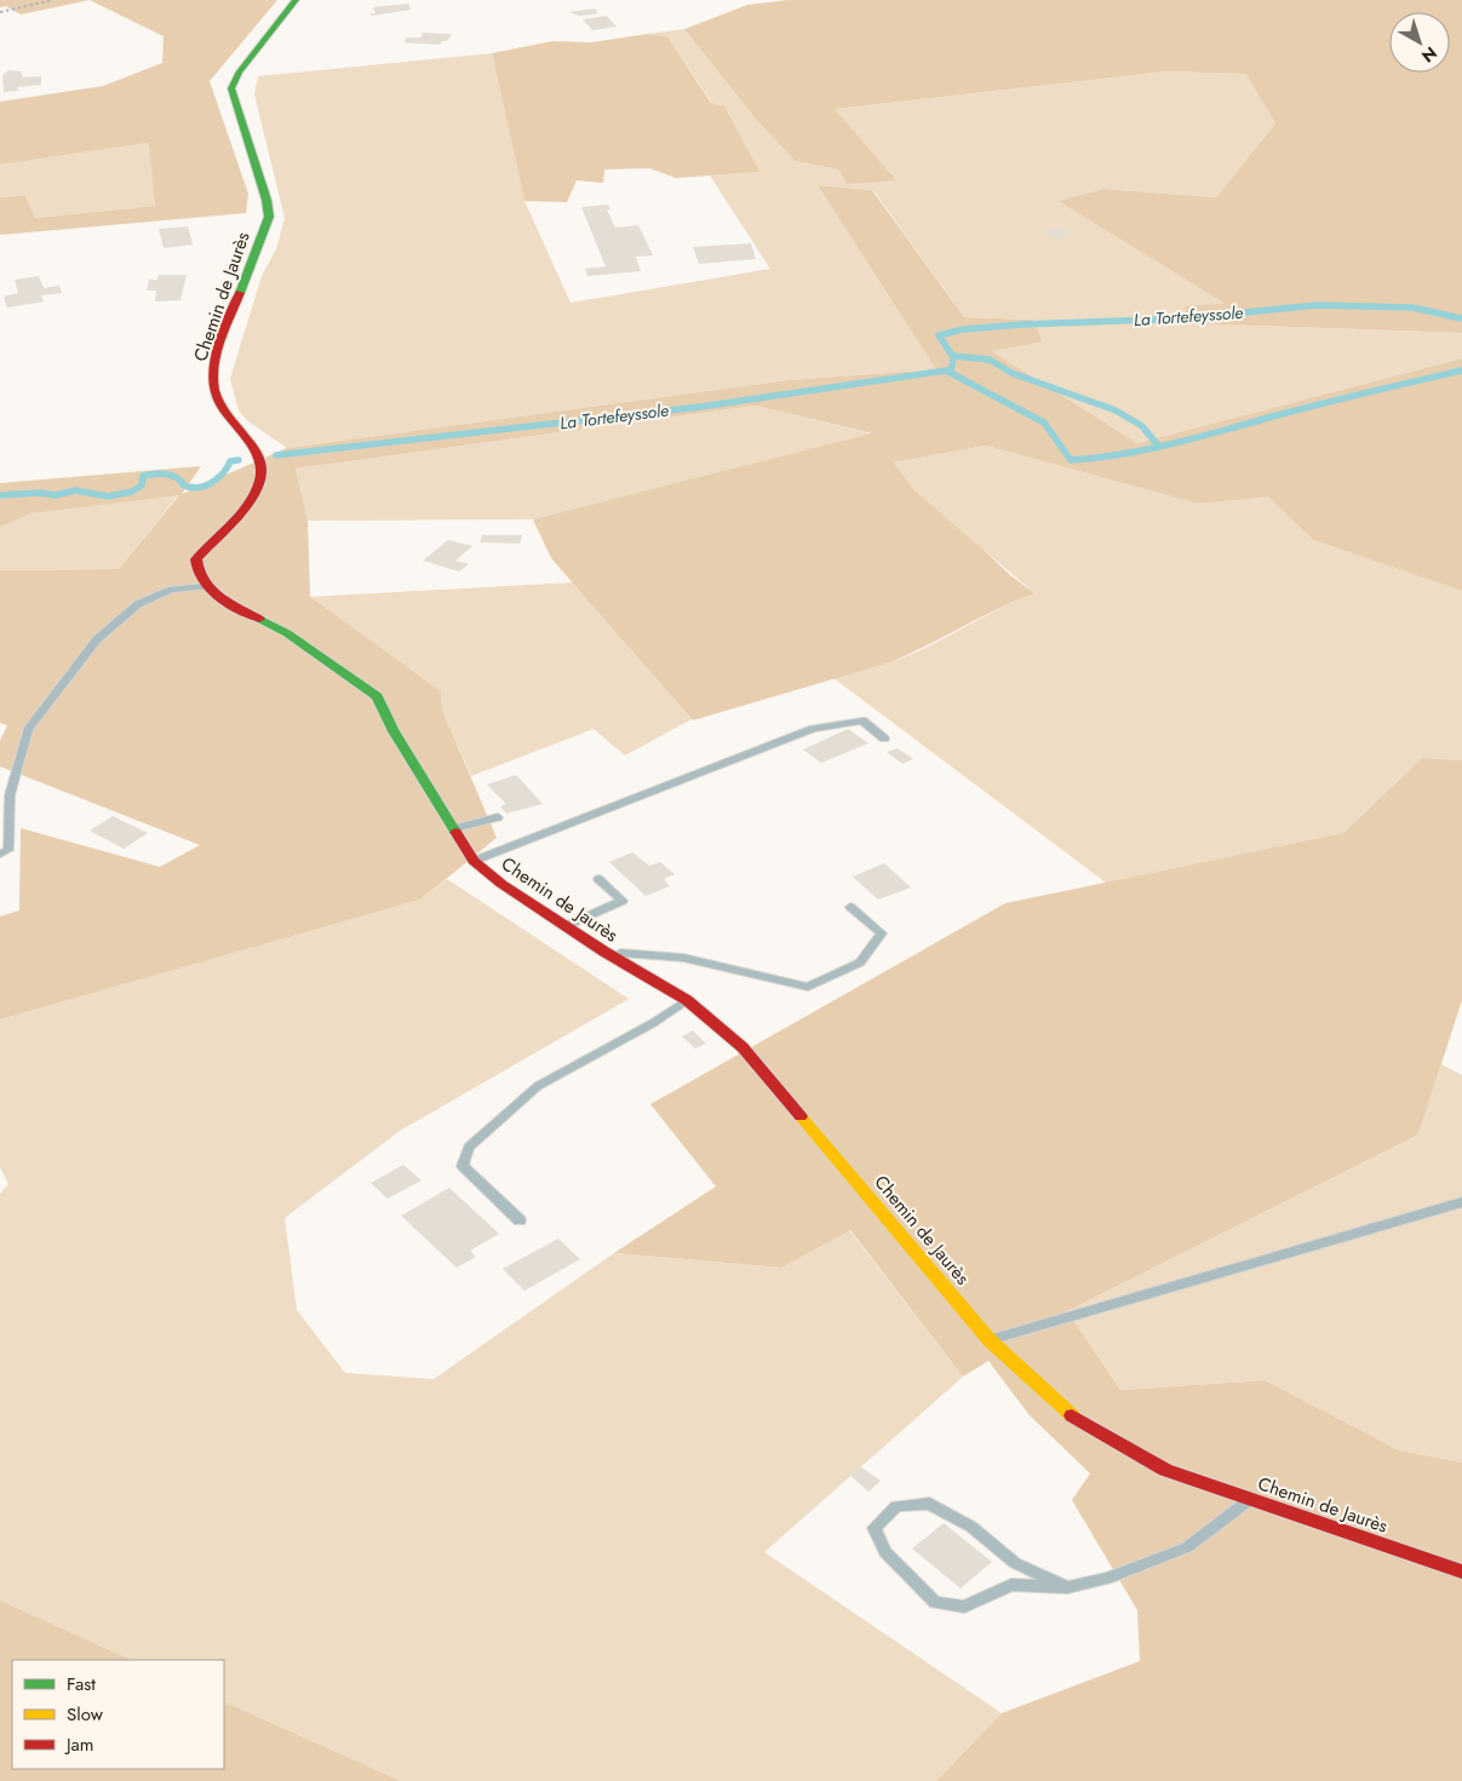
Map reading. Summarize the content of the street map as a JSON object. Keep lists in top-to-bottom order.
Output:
{
  "streets": {
    "street": ["Chemin de Jaurès"]
  },
  "water": ["La Tortefeyssole"],
  "legend": ["Fast", "Slow", "Jam"],
  "north": "bottom right"
}
